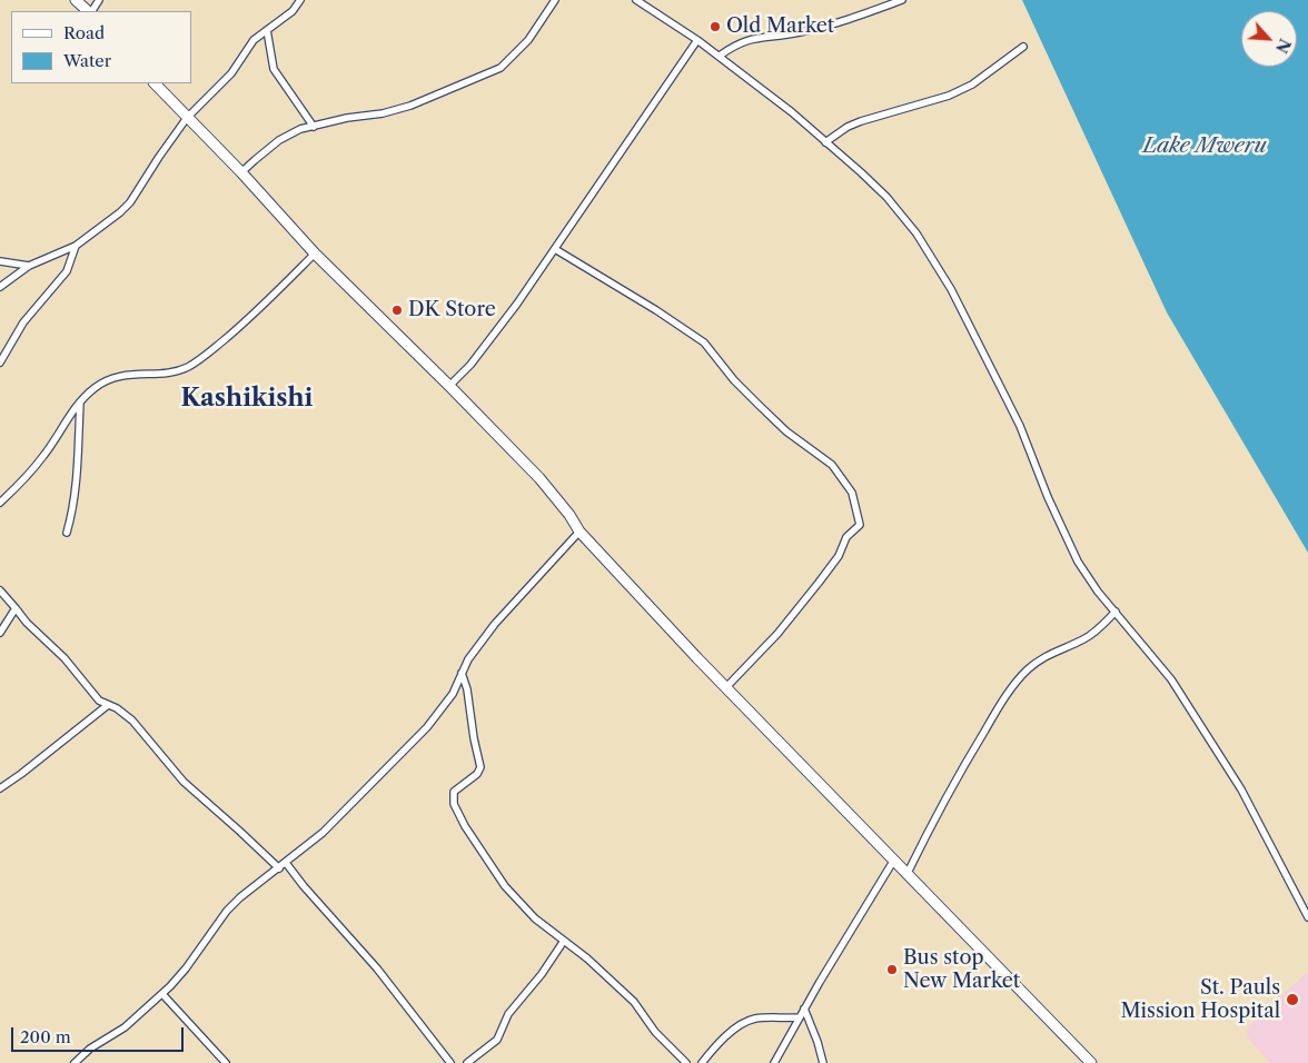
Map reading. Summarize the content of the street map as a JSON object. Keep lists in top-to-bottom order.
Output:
{
  "districts": ["Kashikishi"],
  "water": ["Lake Mweru"],
  "places": [
    "Old Market",
    "DK Store",
    "Bus stop New Market",
    "St. Pauls Mission Hospital"
  ],
  "legend": ["Road", "Water"],
  "scale_bar": "200 m",
  "north": "bottom right"
}
